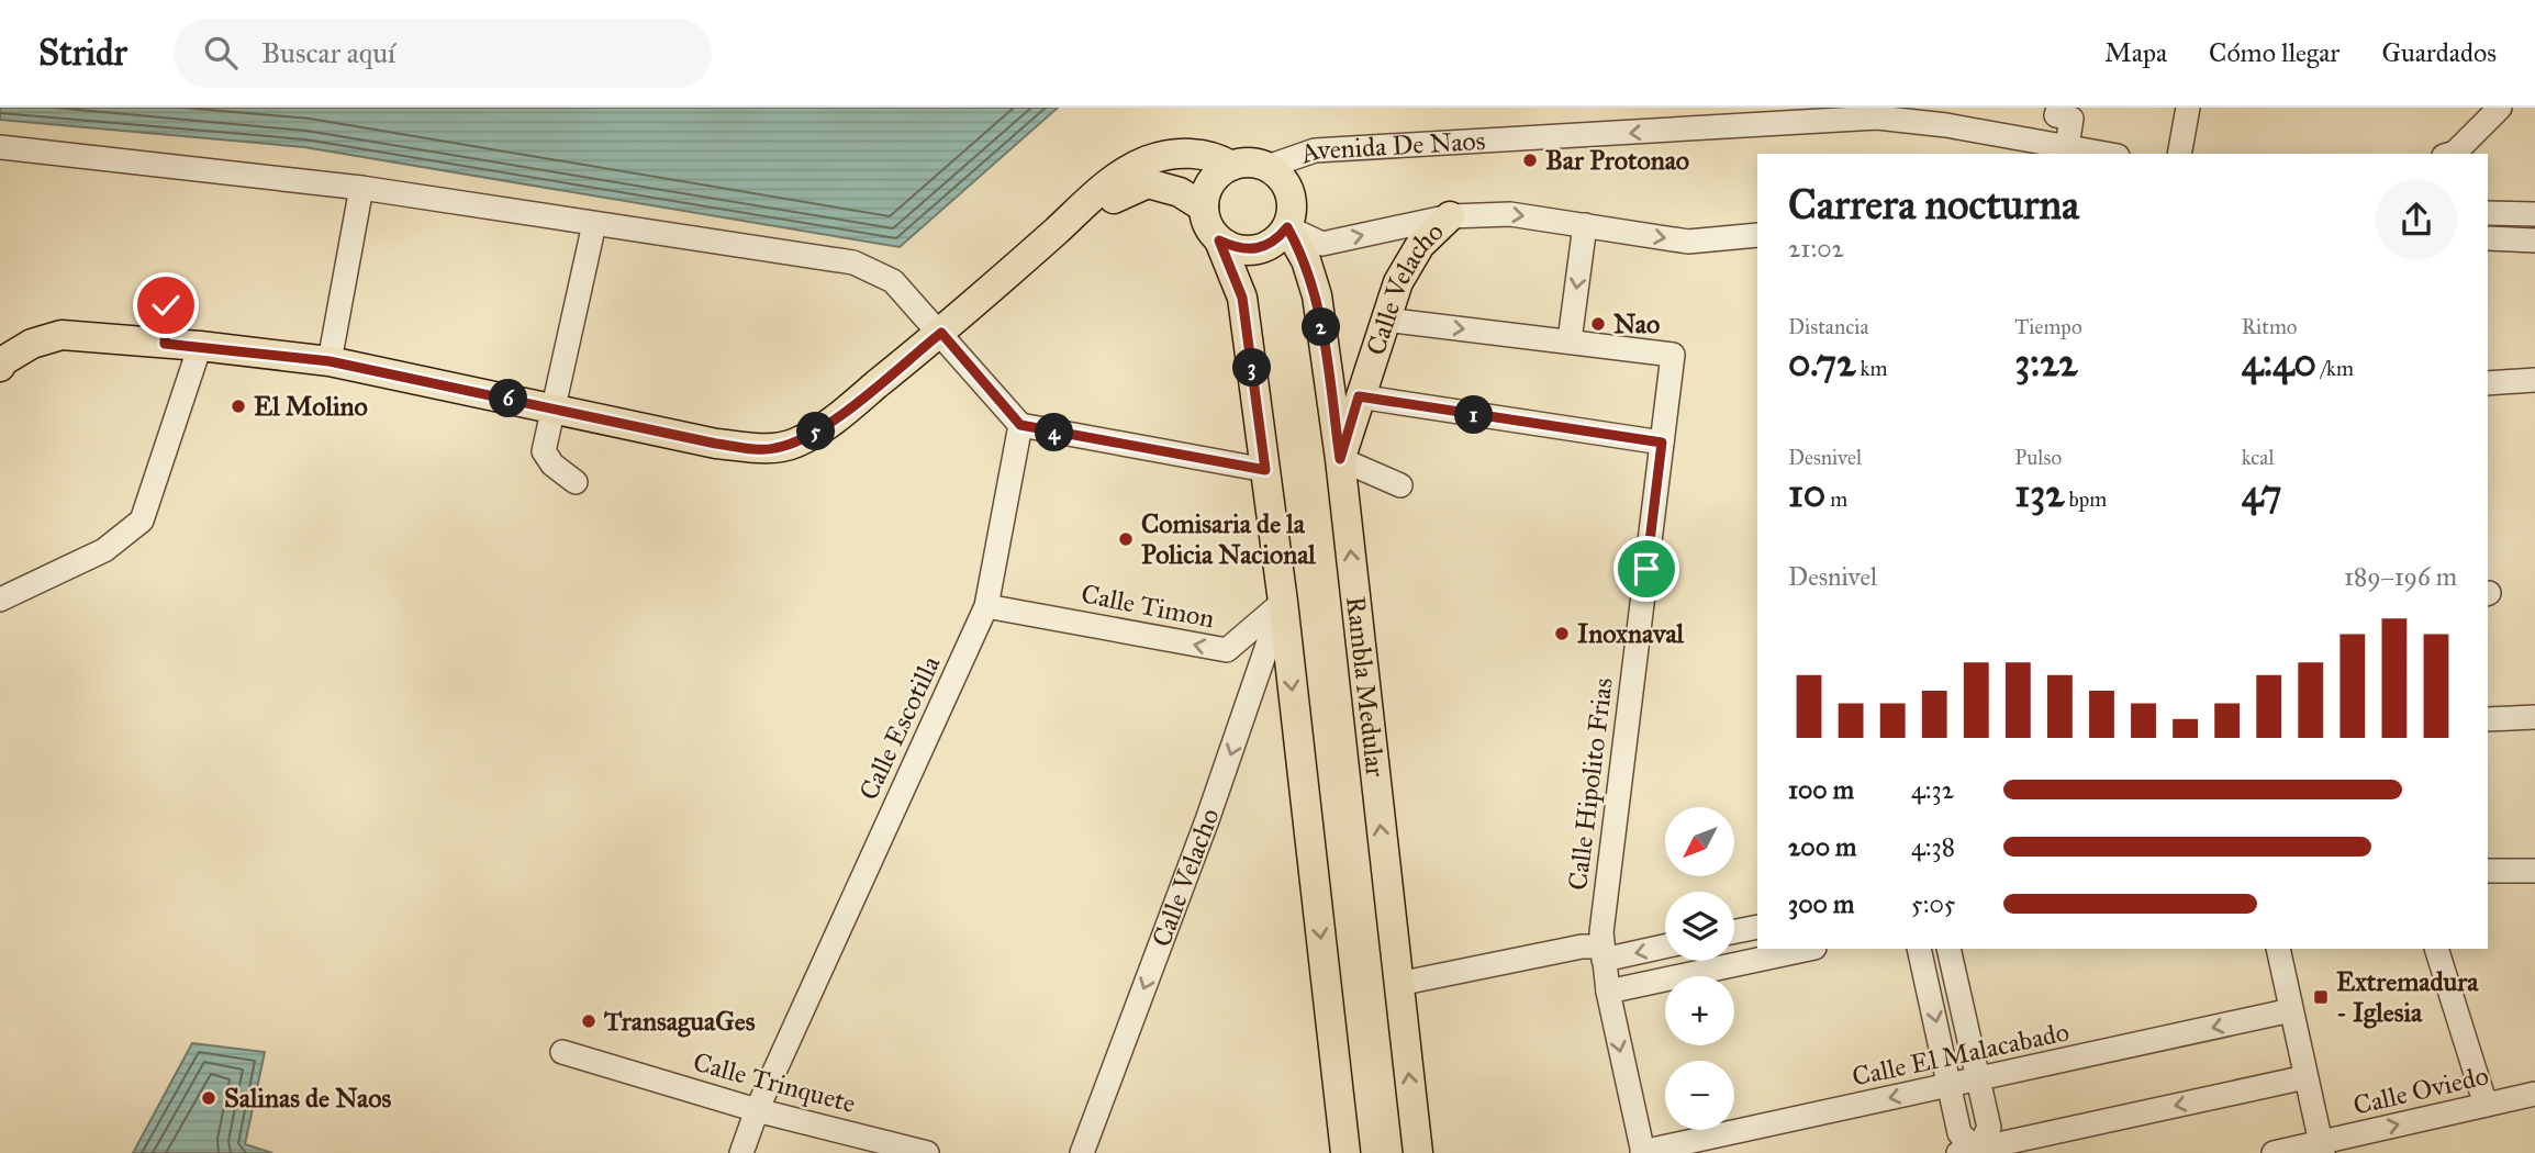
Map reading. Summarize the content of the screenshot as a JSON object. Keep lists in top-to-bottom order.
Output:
{
  "streets": {
    "main road": ["Calle Velacho", "Rambla Medular"],
    "street": [
      "Avenida De Naos",
      "Calle Timon",
      "Calle Escotilla",
      "Calle Hipolito Frias",
      "Calle El Malacabado",
      "Calle Trinquete",
      "Calle Oviedo"
    ]
  },
  "crossings": [
    ["Avenida De Naos", "Rambla Medular"],
    ["Calle Velacho", "Calle Timon"],
    ["Calle Velacho", "Rambla Medular"],
    ["Calle Timon", "Calle Escotilla"],
    ["Calle Escotilla", "Calle Trinquete"],
    ["Calle Hipolito Frias", "Calle El Malacabado"]
  ],
  "one_way": ["Calle Velacho", "Calle Oviedo"],
  "places": {
    "other": [
      "Bar Protonao",
      "Nao",
      "El Molino",
      "Comisaria de la Policia Nacional",
      "Inoxnaval",
      "TransaguaGes",
      "Salinas de Naos"
    ],
    "transit": ["Extremadura - Iglesia"]
  },
  "north": "bottom left",
  "page": {
    "header": "Stridr",
    "search": "Buscar aquí",
    "nav": ["Mapa", "Cómo llegar", "Guardados"],
    "heading": ["Carrera nocturna", "21:02"],
    "stats": [
      ["Distancia", "0.72 km"],
      ["Tiempo", "3:22"],
      ["Ritmo", "4:40 /km"],
      ["Desnivel", "10 m"],
      ["Pulso", "132 bpm"],
      ["kcal", "47"]
    ],
    "pins": [
      "2",
      "3",
      "6",
      "1",
      "5",
      "4"
    ],
    "chart": ["Desnivel", "189–196 m"],
    "list": [
      {
        "name": "100 m",
        "note": "4:32"
      },
      {
        "name": "200 m",
        "note": "4:38"
      },
      {
        "name": "300 m",
        "note": "5:05"
      }
    ],
    "map_buttons": ["+", "−"]
  }
}
